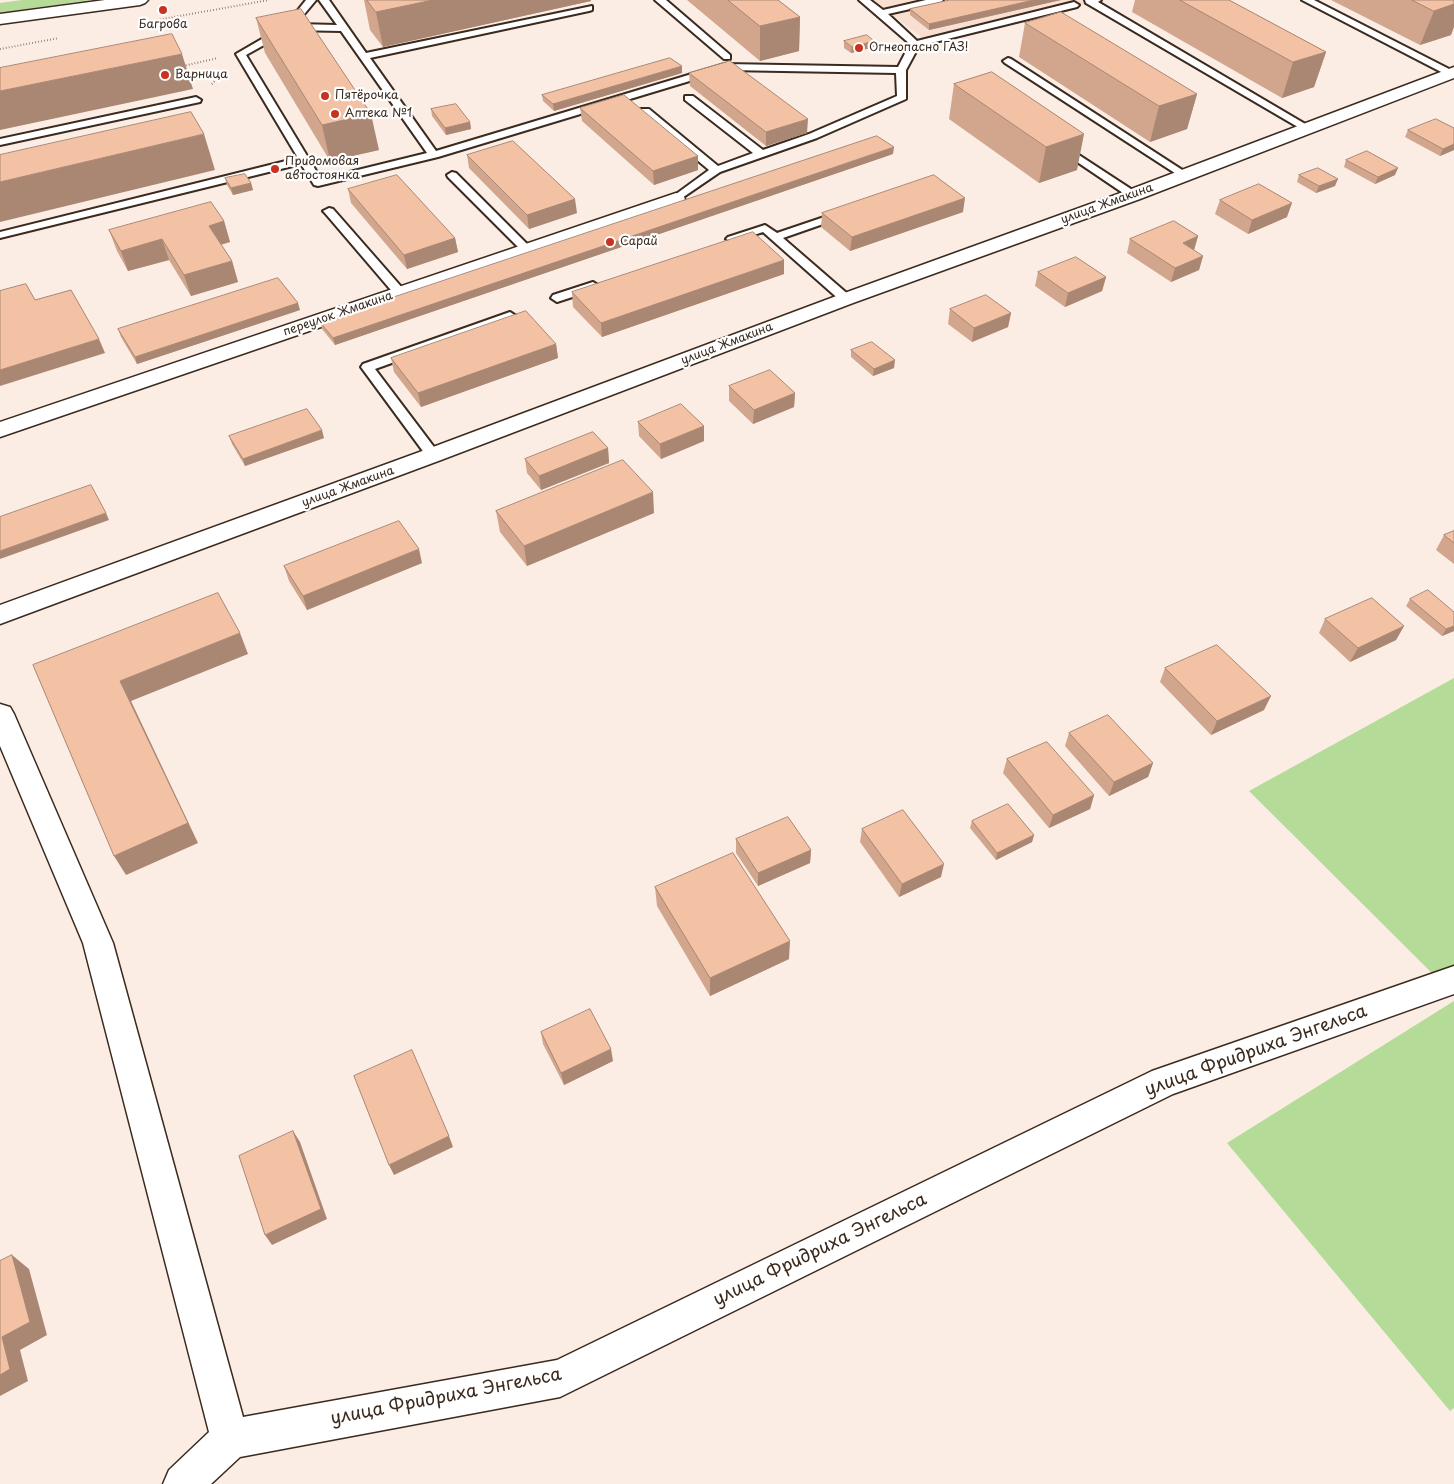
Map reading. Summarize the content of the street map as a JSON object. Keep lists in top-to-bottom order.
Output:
{
  "streets": {
    "street": ["улица Жмакина", "переулок Жмакина", "улица Фридриха Энгельса"]
  },
  "places": [
    "Багрова",
    "Огнеопасно ГАЗ!",
    "Варница",
    "Пятёрочка",
    "Аптека №1",
    "Придомовая автостоянка",
    "Сарай"
  ]
}
